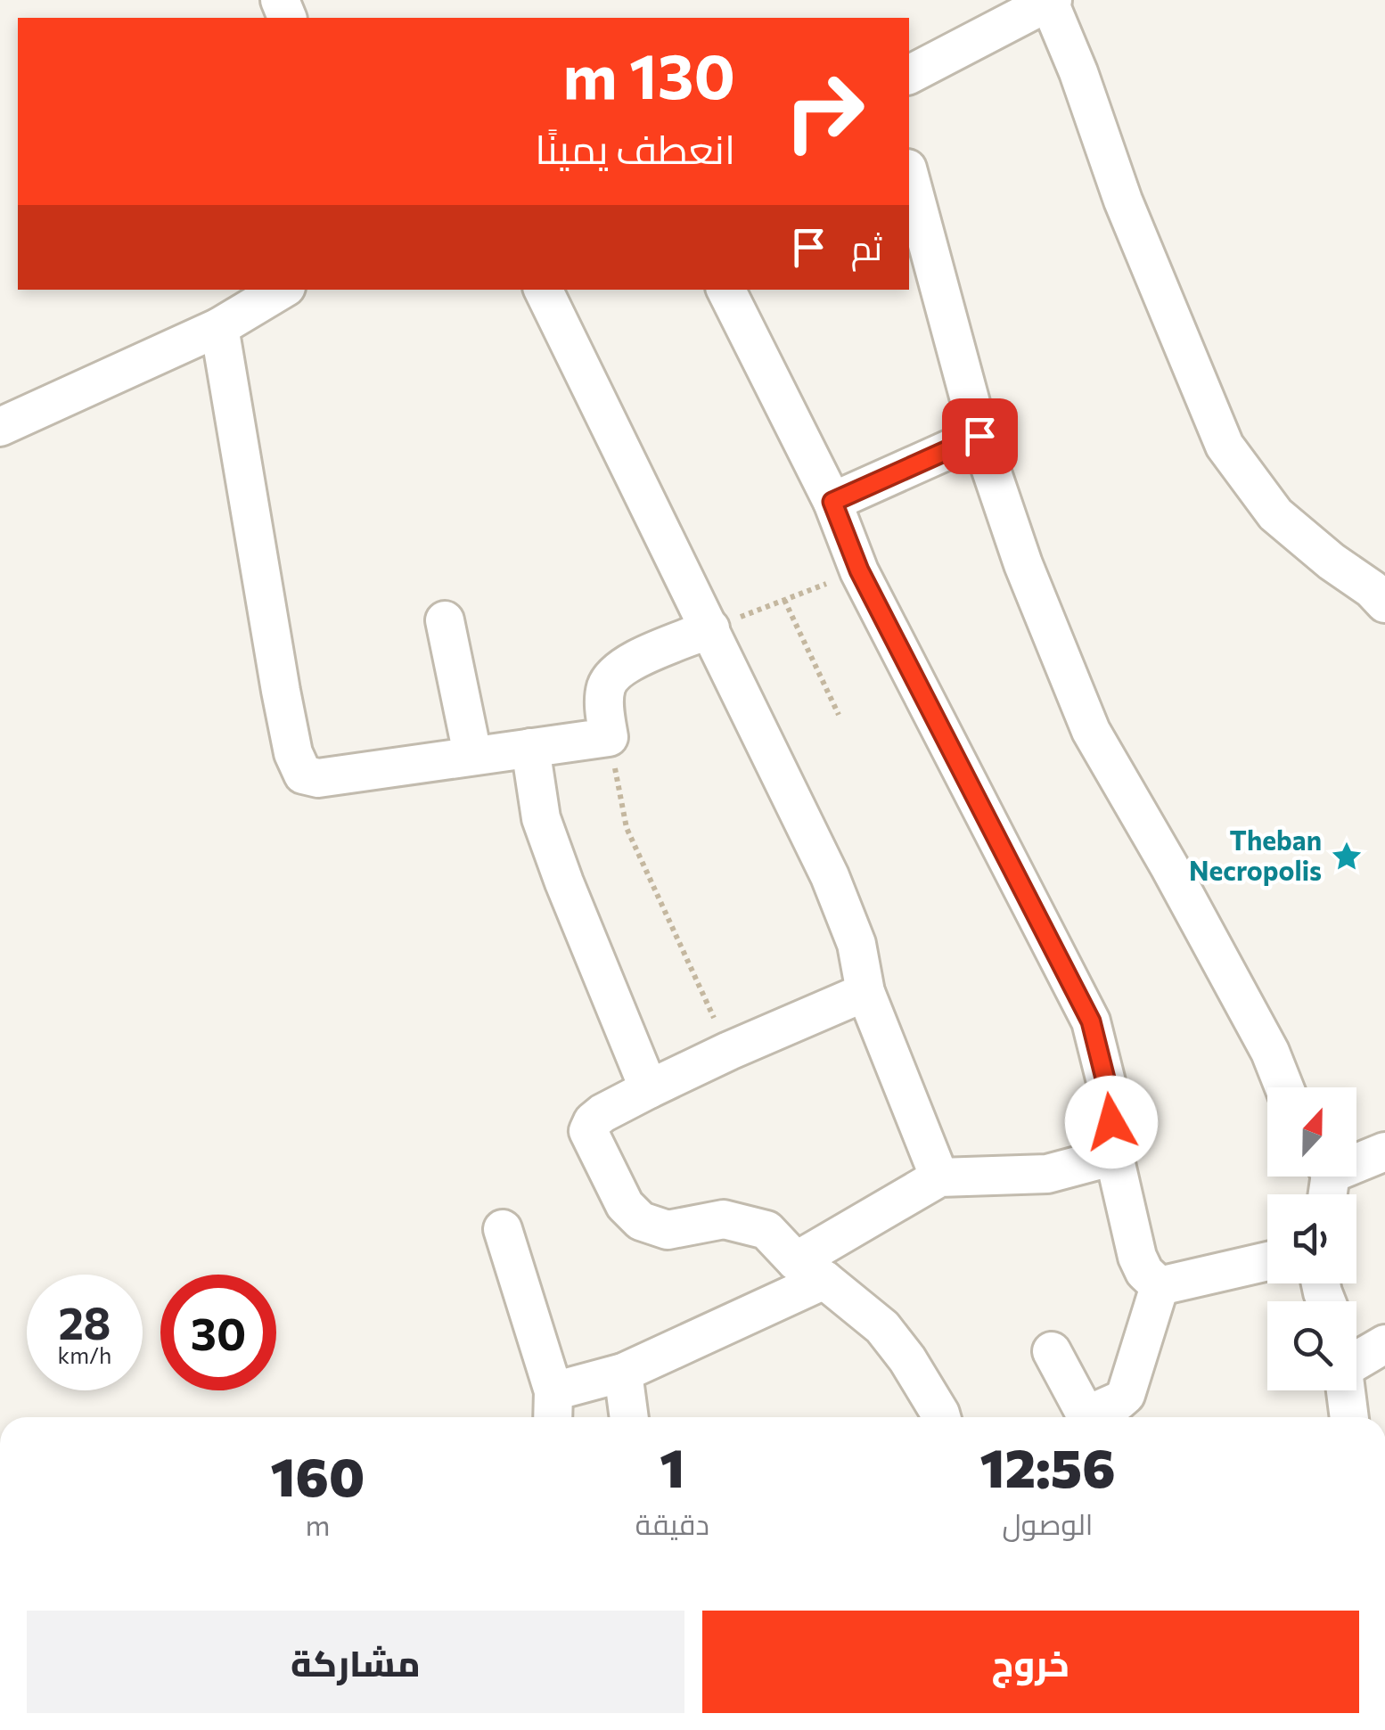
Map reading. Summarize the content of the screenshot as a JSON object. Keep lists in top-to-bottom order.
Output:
{
  "places": {
    "place": ["Theban Necropolis"]
  },
  "north": "top",
  "page": {
    "turn": ["130 m", "انعطف يمينًا"],
    "then": "ثم",
    "speed": "28 km/h",
    "limit": "30",
    "eta": [
      "12:56",
      "الوصول",
      "1",
      "دقيقة",
      "160",
      "m"
    ],
    "buttons": ["خروج", "مشاركة"]
  }
}
